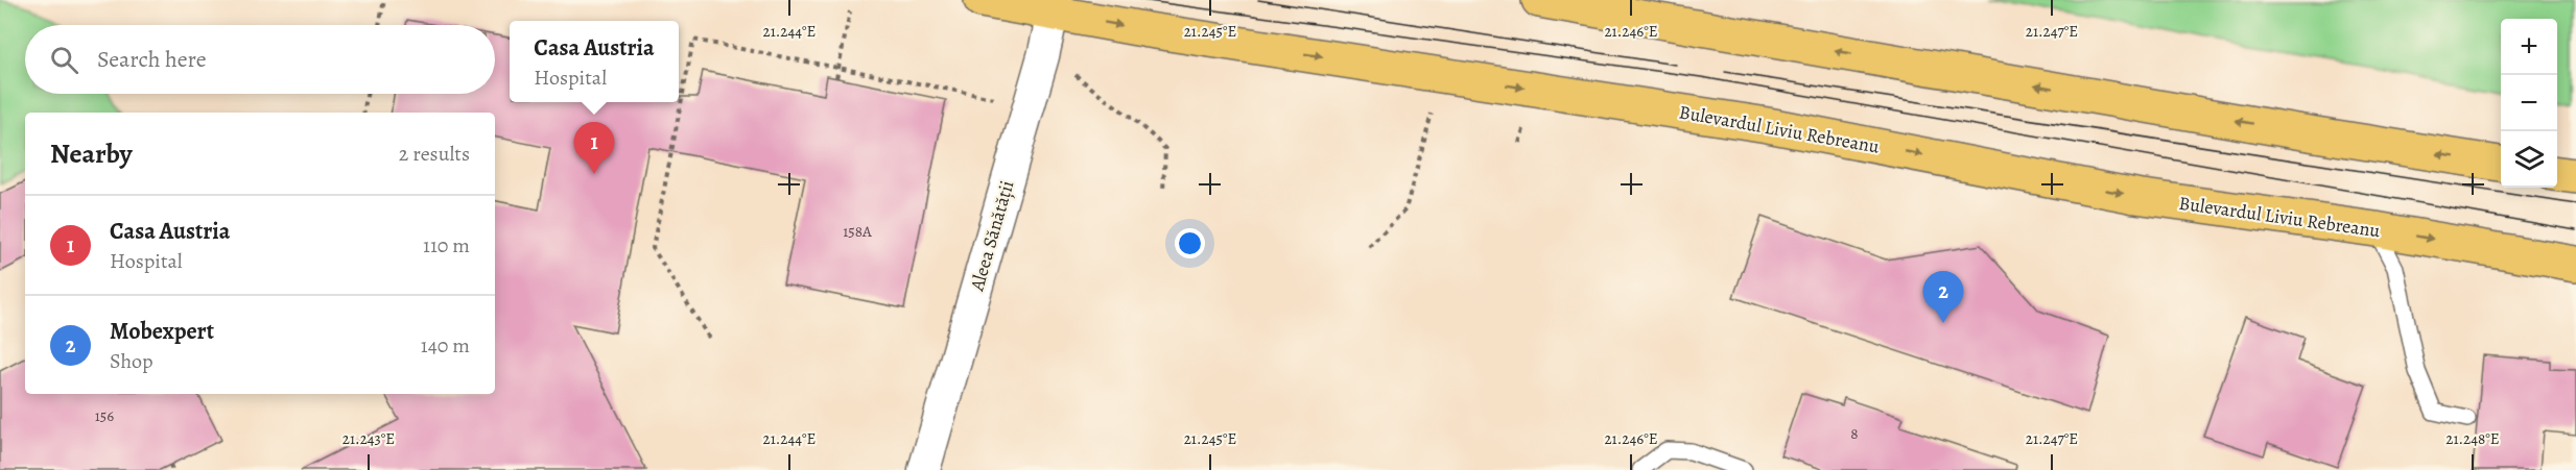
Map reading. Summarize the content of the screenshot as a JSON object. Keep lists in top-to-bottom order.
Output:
{
  "streets": {
    "main road": ["Bulevardul Liviu Rebreanu"],
    "street": ["Aleea Sănătății"]
  },
  "crossings": [
    ["Bulevardul Liviu Rebreanu", "Aleea Sănătății"]
  ],
  "house_numbers": ["158A", "156", "8"],
  "page": {
    "map_buttons": ["+", "−"],
    "popup": ["Casa Austria", "Hospital"],
    "search": "Search here",
    "heading": ["Nearby", "2 results"],
    "pins": ["1", "2"],
    "list": [
      {
        "mark": "1",
        "name": "Casa Austria",
        "note": "Hospital",
        "value": "110 m"
      },
      {
        "mark": "2",
        "name": "Mobexpert",
        "note": "Shop",
        "value": "140 m"
      }
    ]
  },
  "coordinates": [
    "21.244°E",
    "21.245°E",
    "21.246°E",
    "21.247°E",
    "21.243°E",
    "21.248°E"
  ]
}
